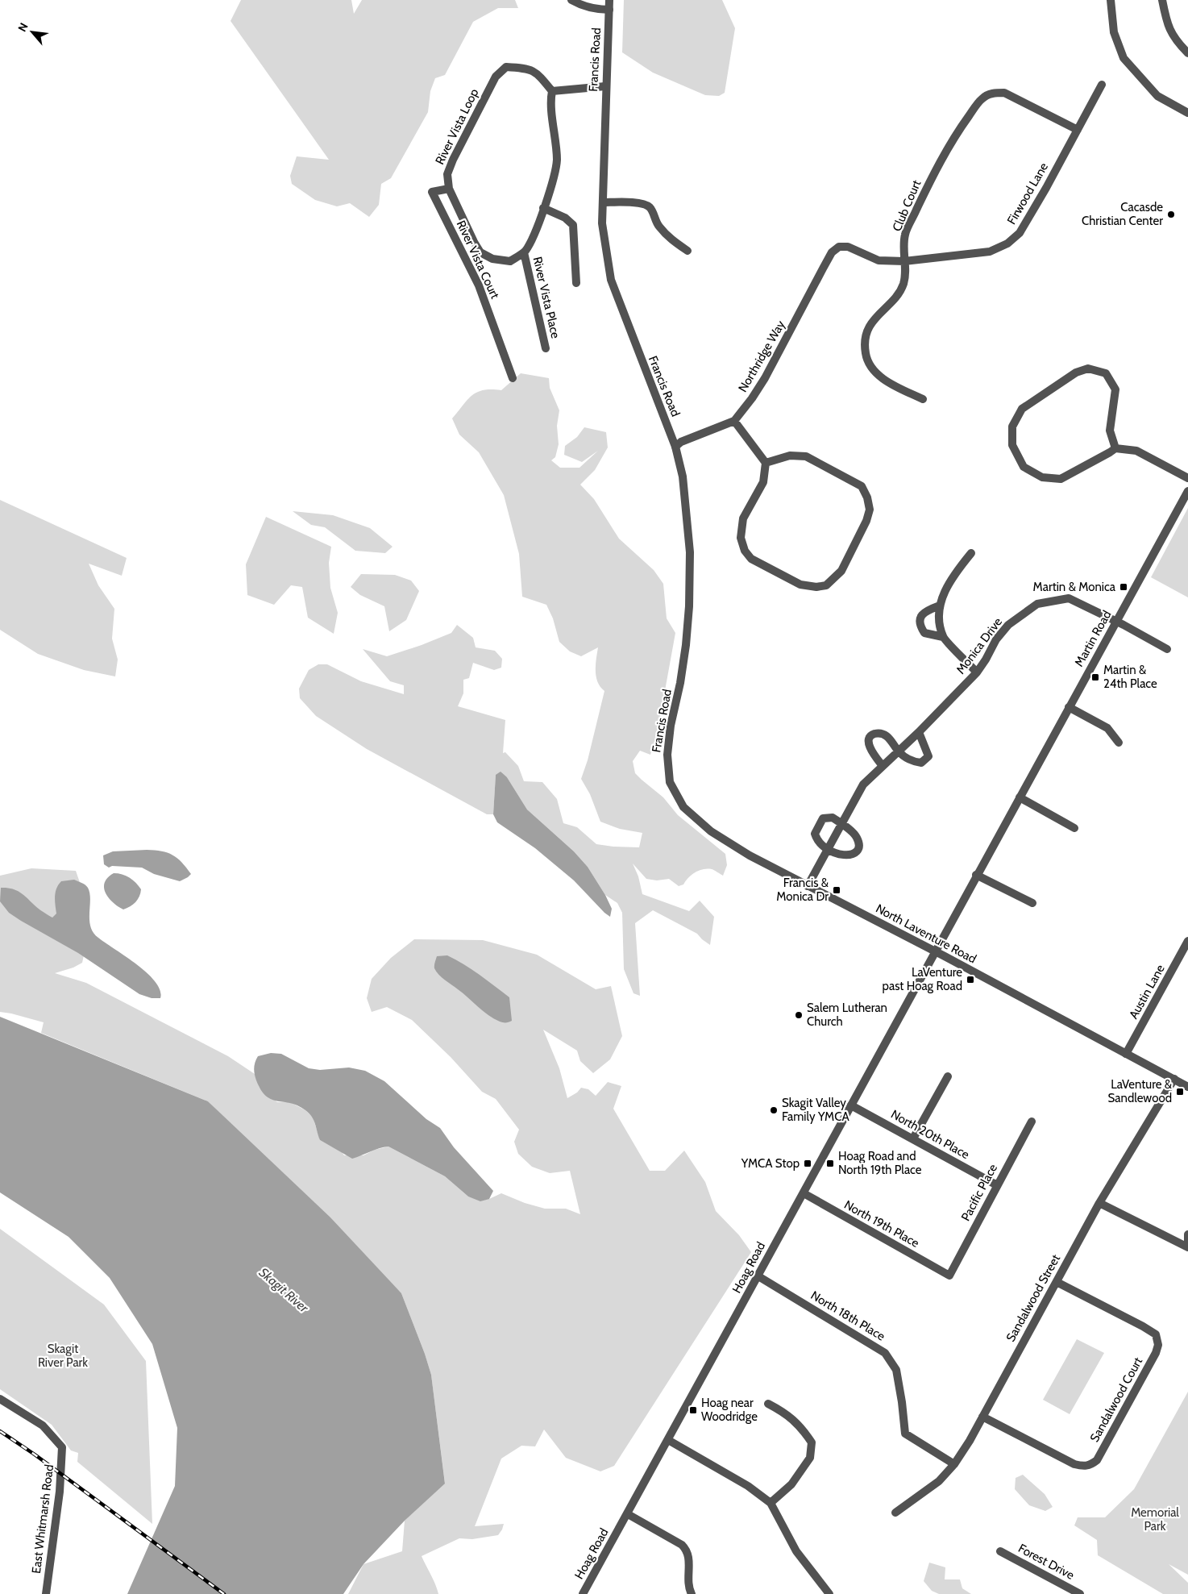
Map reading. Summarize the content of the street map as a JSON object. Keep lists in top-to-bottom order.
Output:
{
  "streets": {
    "street": [
      "Francis Road",
      "River Vista Loop",
      "Firwood Lane",
      "Club Court",
      "River Vista Court",
      "River Vista Place",
      "Northridge Way",
      "Martin Road",
      "Monica Drive",
      "North Laventure Road",
      "Austin Lane",
      "North 20th Place",
      "Pacific Place",
      "North 19th Place",
      "Hoag Road",
      "Sandalwood Street",
      "North 18th Place",
      "Sandalwood Court",
      "East Whitmarsh Road",
      "Forest Drive"
    ]
  },
  "crossings": [
    ["Francis Road", "North Laventure Road"],
    ["River Vista Loop", "River Vista Court"],
    ["River Vista Loop", "River Vista Place"],
    ["Firwood Lane", "Club Court"],
    ["Firwood Lane", "Northridge Way"],
    ["Martin Road", "Monica Drive"],
    ["Martin Road", "North Laventure Road"],
    ["Martin Road", "Hoag Road"],
    ["Monica Drive", "North Laventure Road"],
    ["North Laventure Road", "Austin Lane"],
    ["North Laventure Road", "Hoag Road"],
    ["North Laventure Road", "Sandalwood Street"],
    ["North 20th Place", "Pacific Place"],
    ["North 20th Place", "Hoag Road"],
    ["Pacific Place", "North 19th Place"],
    ["North 19th Place", "Hoag Road"],
    ["Hoag Road", "North 18th Place"],
    ["Sandalwood Street", "North 18th Place"],
    ["Sandalwood Street", "Sandalwood Court"]
  ],
  "water": ["Skagit River"],
  "parks": ["Skagit River Park", "Memorial Park"],
  "places": {
    "other": ["Cacasde Christian Center", "Salem Lutheran Church", "Skagit Valley Family YMCA"],
    "transit": [
      "Martin & Monica",
      "Martin & 24th Place",
      "Francis & Monica Dr",
      "LaVenture past Hoag Road",
      "LaVenture & Sandlewood",
      "YMCA Stop",
      "Hoag Road and North 19th Place",
      "Hoag near Woodridge"
    ]
  },
  "north": "top left"
}
